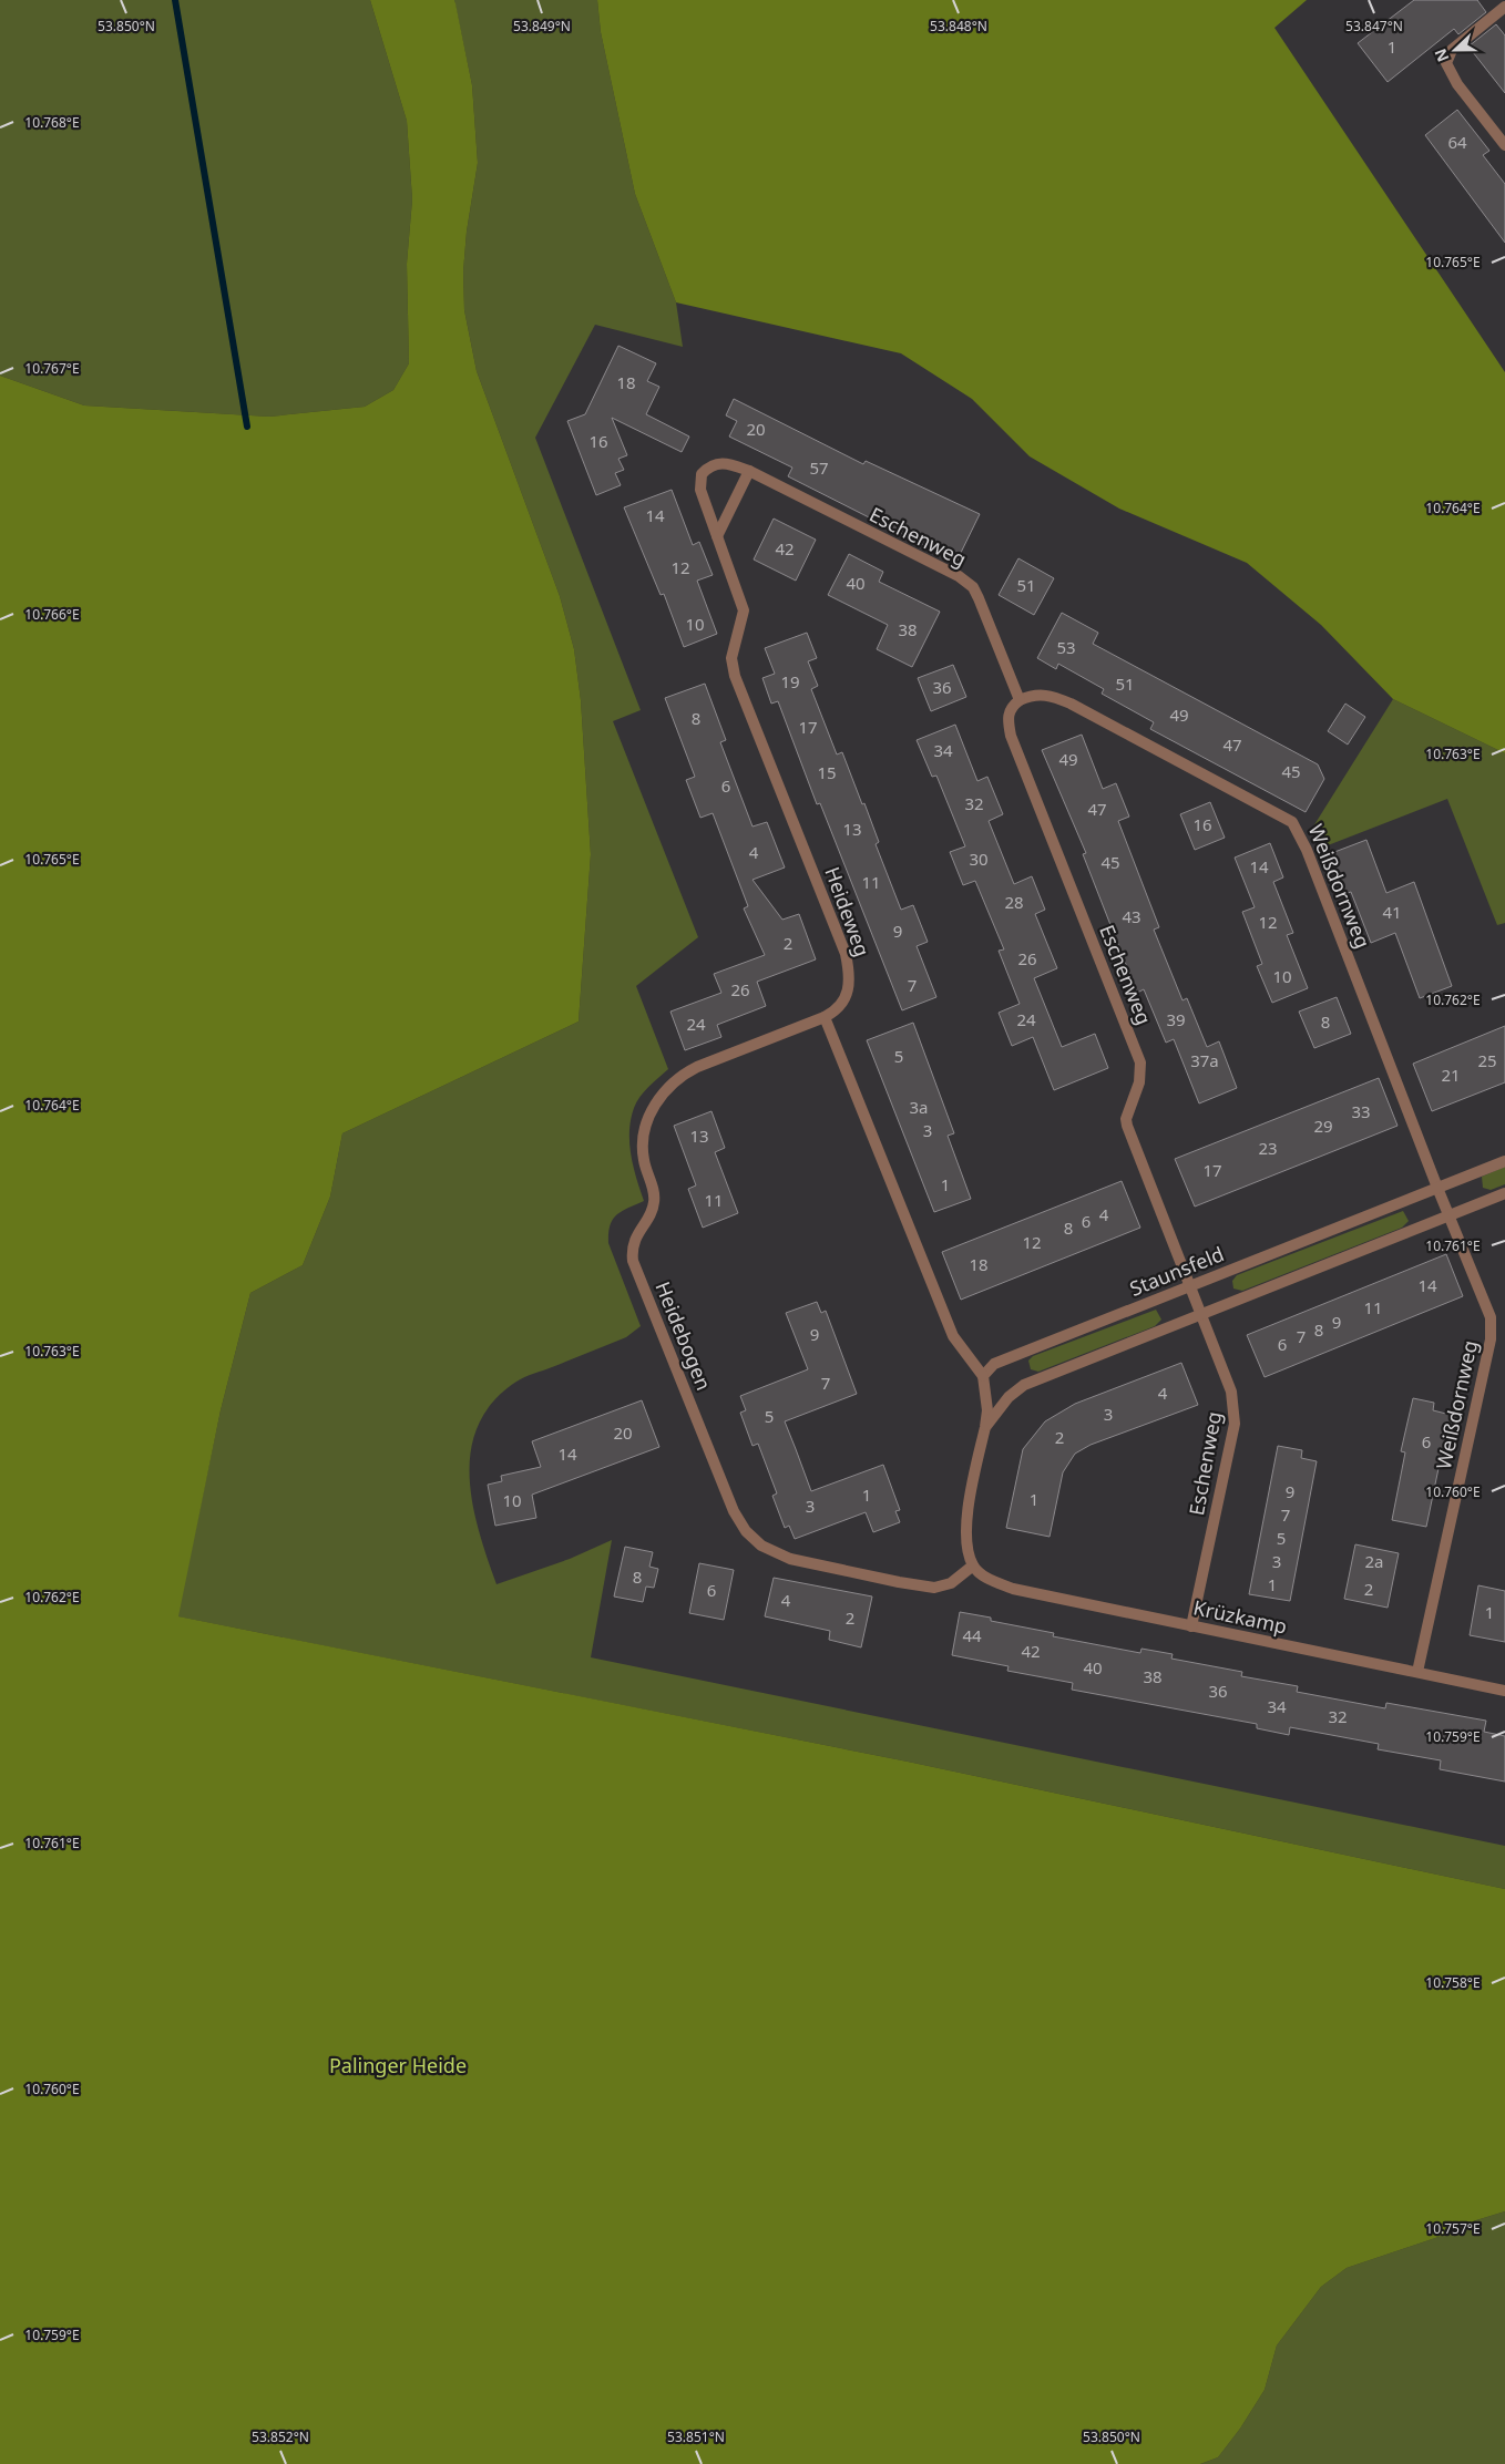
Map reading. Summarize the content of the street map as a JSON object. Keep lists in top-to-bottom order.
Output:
{
  "streets": {
    "street": [
      "Eschenweg",
      "Weißdornweg",
      "Heideweg",
      "Staunsfeld",
      "Heidebogen",
      "Krüzkamp"
    ]
  },
  "crossings": [
    ["Eschenweg", "Weißdornweg"],
    ["Eschenweg", "Heideweg"],
    ["Eschenweg", "Staunsfeld"],
    ["Eschenweg", "Krüzkamp"],
    ["Weißdornweg", "Staunsfeld"],
    ["Weißdornweg", "Krüzkamp"],
    ["Heideweg", "Heidebogen"],
    ["Heidebogen", "Krüzkamp"]
  ],
  "parks": ["Palinger Heide"],
  "house_numbers": [
    "1",
    "64",
    "18",
    "20",
    "16",
    "57",
    "14",
    "42",
    "12",
    "40",
    "51",
    "10",
    "38",
    "53",
    "19",
    "51",
    "36",
    "49",
    "8",
    "17",
    "47",
    "34",
    "49",
    "45",
    "15",
    "6",
    "32",
    "47",
    "16",
    "13",
    "4",
    "30",
    "45",
    "14",
    "11",
    "28",
    "41",
    "43",
    "12",
    "9",
    "2",
    "26",
    "10",
    "7",
    "26",
    "24",
    "39",
    "8",
    "24",
    "5",
    "37a",
    "25",
    "21",
    "3a",
    "33",
    "29",
    "3",
    "13",
    "23",
    "17",
    "1",
    "11",
    "4",
    "6",
    "8",
    "12",
    "18",
    "14",
    "11",
    "9",
    "8",
    "9",
    "7",
    "6",
    "7",
    "4",
    "3",
    "5",
    "20",
    "2",
    "6",
    "14",
    "9",
    "1",
    "1",
    "10",
    "3",
    "7",
    "5",
    "3",
    "2a",
    "8",
    "1",
    "2",
    "6",
    "4",
    "1",
    "2",
    "44",
    "42",
    "40",
    "38",
    "36",
    "34",
    "32"
  ],
  "north": "left",
  "coordinates": [
    "53.850°N",
    "53.849°N",
    "53.848°N",
    "53.847°N",
    "10.768°E",
    "10.765°E",
    "10.767°E",
    "10.764°E",
    "10.766°E",
    "10.763°E",
    "10.762°E",
    "10.761°E",
    "10.760°E",
    "10.759°E",
    "10.758°E",
    "10.757°E",
    "53.852°N",
    "53.851°N"
  ]
}
